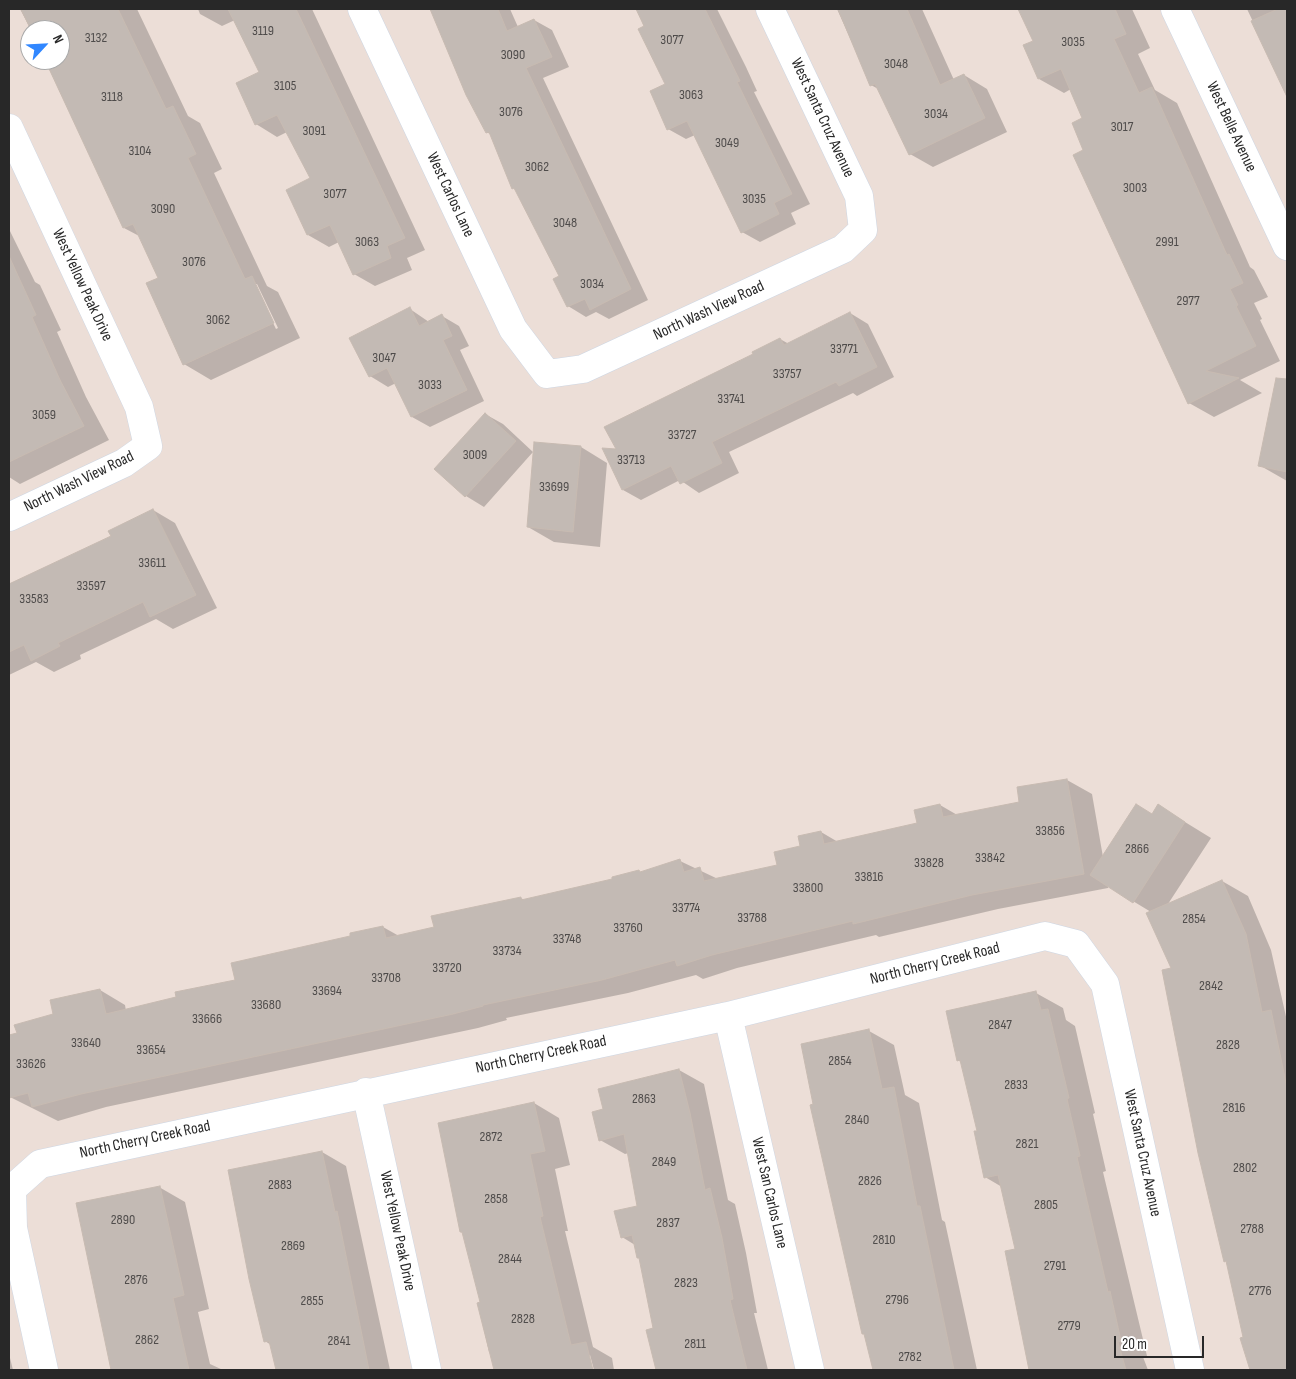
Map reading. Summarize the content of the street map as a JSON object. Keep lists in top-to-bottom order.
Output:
{
  "streets": {
    "street": [
      "West Santa Cruz Avenue",
      "West Belle Avenue",
      "West Carlos Lane",
      "West Yellow Peak Drive",
      "North Wash View Road",
      "North Cherry Creek Road",
      "West San Carlos Lane"
    ]
  },
  "crossings": [
    ["West Santa Cruz Avenue", "North Wash View Road"],
    ["West Santa Cruz Avenue", "North Cherry Creek Road"],
    ["West Carlos Lane", "North Wash View Road"],
    ["West Yellow Peak Drive", "North Wash View Road"],
    ["West Yellow Peak Drive", "North Cherry Creek Road"],
    ["North Cherry Creek Road", "West San Carlos Lane"]
  ],
  "house_numbers": [
    "3119",
    "3132",
    "3077",
    "3035",
    "3090",
    "3048",
    "3105",
    "3063",
    "3118",
    "3076",
    "3034",
    "3017",
    "3091",
    "3049",
    "3104",
    "3062",
    "3003",
    "3077",
    "3035",
    "3090",
    "3048",
    "3063",
    "2991",
    "3076",
    "3034",
    "2977",
    "3062",
    "33771",
    "3047",
    "33757",
    "3033",
    "33741",
    "3059",
    "33727",
    "3009",
    "33713",
    "33699",
    "33611",
    "33597",
    "33583",
    "33856",
    "2866",
    "33842",
    "33828",
    "33816",
    "33800",
    "33774",
    "33788",
    "2854",
    "33760",
    "33748",
    "33734",
    "33720",
    "33708",
    "2842",
    "33694",
    "33680",
    "33666",
    "2847",
    "33640",
    "2828",
    "33654",
    "2854",
    "33626",
    "2833",
    "2863",
    "2816",
    "2840",
    "2872",
    "2821",
    "2849",
    "2802",
    "2826",
    "2883",
    "2858",
    "2805",
    "2890",
    "2837",
    "2788",
    "2810",
    "2869",
    "2844",
    "2791",
    "2876",
    "2823",
    "2776",
    "2796",
    "2855",
    "2828",
    "2779",
    "2862",
    "2841",
    "2811",
    "2782"
  ],
  "scale_bar": "20 m",
  "north": "top right"
}
